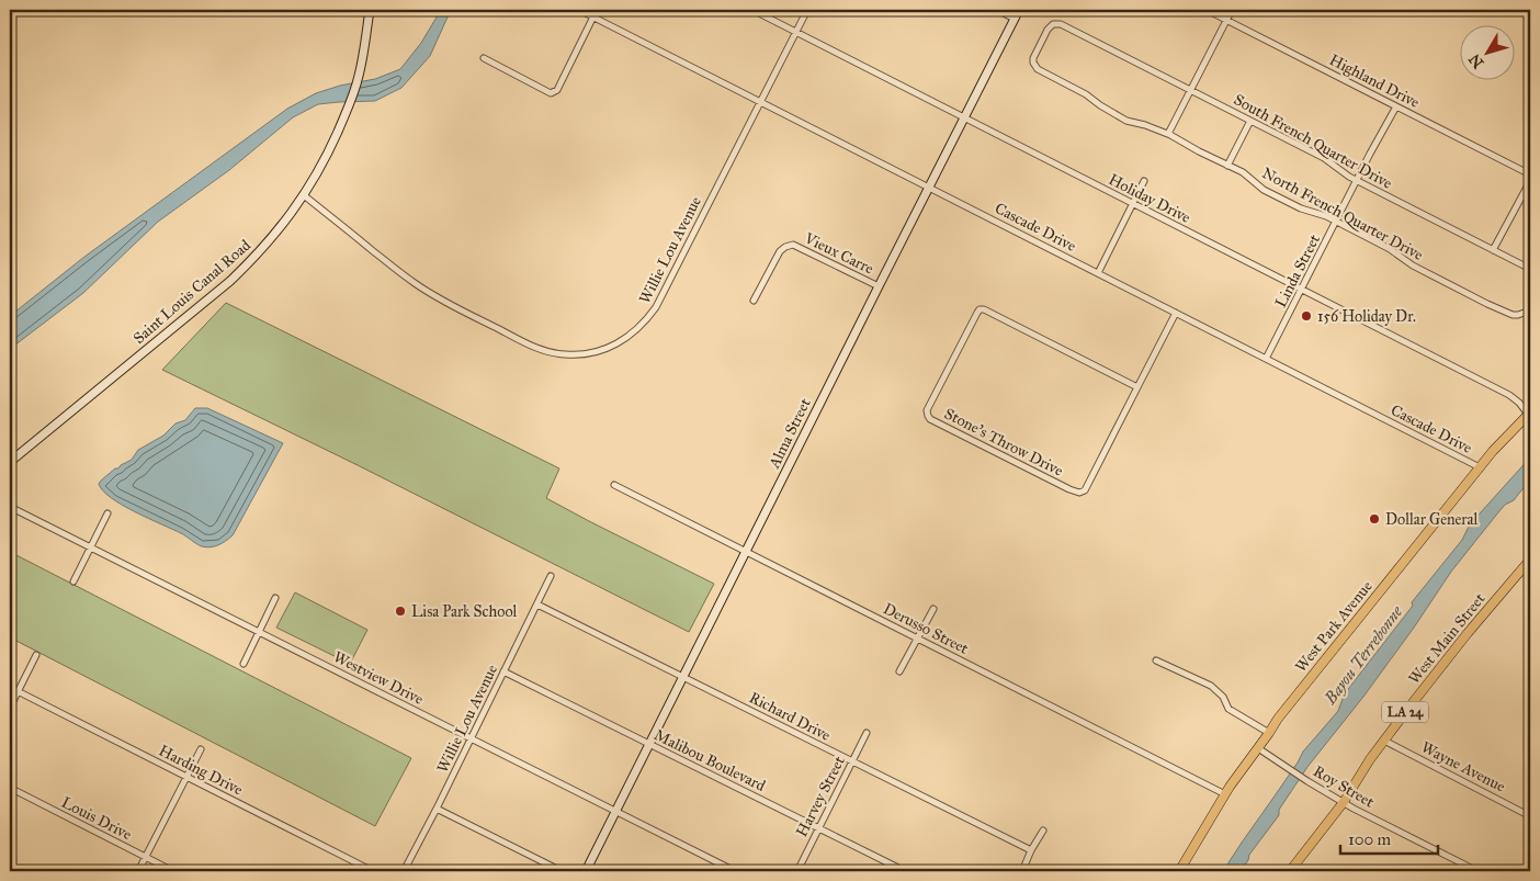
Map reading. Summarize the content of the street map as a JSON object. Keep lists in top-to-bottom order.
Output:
{
  "streets": {
    "main road": ["West Park Avenue", "West Main Street", "LA 24"],
    "street": [
      "Highland Drive",
      "South French Quarter Drive",
      "Holiday Drive",
      "North French Quarter Drive",
      "Cascade Drive",
      "Willie Lou Avenue",
      "Vieux Carre",
      "Linda Street",
      "Saint Louis Canal Road",
      "Alma Street",
      "Stone's Throw Drive",
      "Derusso Street",
      "Westview Drive",
      "Richard Drive",
      "Malibou Boulevard",
      "Wayne Avenue",
      "Harding Drive",
      "Roy Street",
      "Harvey Street",
      "Louis Drive"
    ]
  },
  "crossings": [
    ["Highland Drive", "Linda Street"],
    ["South French Quarter Drive", "North French Quarter Drive"],
    ["South French Quarter Drive", "Linda Street"],
    ["Holiday Drive", "Willie Lou Avenue"],
    ["Holiday Drive", "Linda Street"],
    ["Holiday Drive", "Alma Street"],
    ["Holiday Drive", "West Park Avenue"],
    ["North French Quarter Drive", "Linda Street"],
    ["Cascade Drive", "Willie Lou Avenue"],
    ["Cascade Drive", "Linda Street"],
    ["Cascade Drive", "Alma Street"],
    ["Cascade Drive", "Stone's Throw Drive"],
    ["Cascade Drive", "West Park Avenue"],
    ["Willie Lou Avenue", "Saint Louis Canal Road"],
    ["Willie Lou Avenue", "Westview Drive"],
    ["Willie Lou Avenue", "Richard Drive"],
    ["Willie Lou Avenue", "Malibou Boulevard"],
    ["Vieux Carre", "Alma Street"],
    ["Alma Street", "Derusso Street"],
    ["Alma Street", "Westview Drive"],
    ["Alma Street", "Richard Drive"],
    ["Alma Street", "Malibou Boulevard"],
    ["West Park Avenue", "Derusso Street"],
    ["West Park Avenue", "Roy Street"],
    ["West Main Street", "Wayne Avenue"],
    ["West Main Street", "Roy Street"],
    ["Richard Drive", "Harvey Street"],
    ["Malibou Boulevard", "Harvey Street"]
  ],
  "water": ["Bayou Terrebonne"],
  "places": ["156 Holiday Dr.", "Dollar General", "Lisa Park School"],
  "scale_bar": "100 m",
  "north": "bottom left"
}
